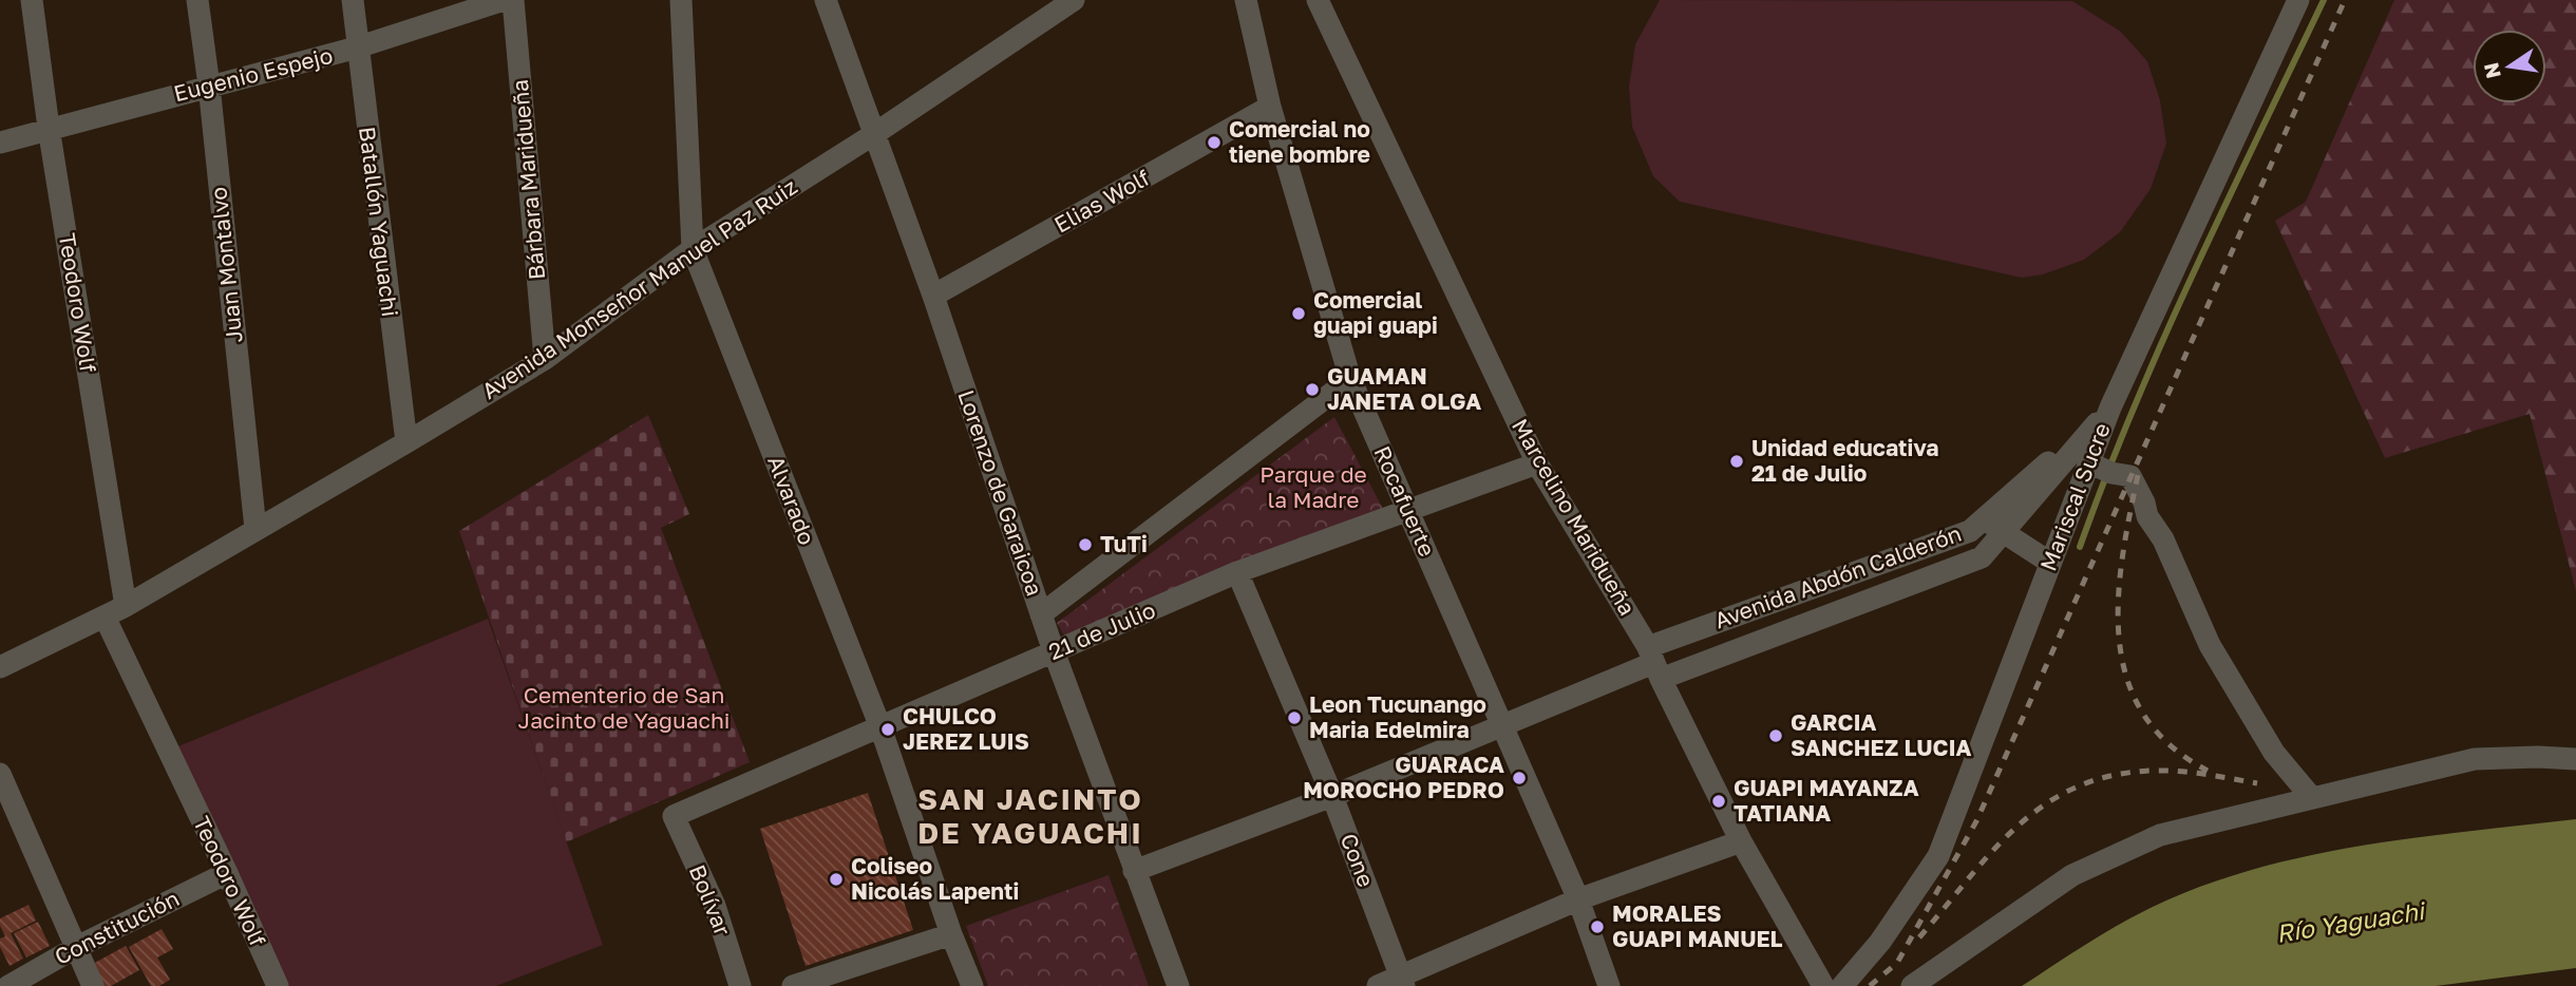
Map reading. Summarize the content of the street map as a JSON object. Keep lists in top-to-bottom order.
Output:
{
  "streets": {
    "street": [
      "Eugenio Espejo",
      "Bárbara Maridueña",
      "Elias Wolf",
      "Batallón Yaguachi",
      "Juan Montalvo",
      "Avenida Monseñor Manuel Paz Ruiz",
      "Teodoro Wolf",
      "Lorenzo de Garaicoa",
      "Mariscal Sucre",
      "Alvarado",
      "Rocafuerte",
      "Marcelino Maridueña",
      "Avenida Abdón Calderón",
      "21 de Julio",
      "Cone",
      "Bolívar",
      "Constitución"
    ]
  },
  "crossings": [
    ["Eugenio Espejo", "Batallón Yaguachi"],
    ["Eugenio Espejo", "Juan Montalvo"],
    ["Eugenio Espejo", "Teodoro Wolf"],
    ["Bárbara Maridueña", "Avenida Monseñor Manuel Paz Ruiz"],
    ["Elias Wolf", "Lorenzo de Garaicoa"],
    ["Elias Wolf", "Rocafuerte"],
    ["Batallón Yaguachi", "Avenida Monseñor Manuel Paz Ruiz"],
    ["Juan Montalvo", "Avenida Monseñor Manuel Paz Ruiz"],
    ["Avenida Monseñor Manuel Paz Ruiz", "Teodoro Wolf"],
    ["Avenida Monseñor Manuel Paz Ruiz", "Lorenzo de Garaicoa"],
    ["Avenida Monseñor Manuel Paz Ruiz", "Alvarado"],
    ["Teodoro Wolf", "Constitución"],
    ["Lorenzo de Garaicoa", "Avenida Abdón Calderón"],
    ["Lorenzo de Garaicoa", "21 de Julio"],
    ["Mariscal Sucre", "Avenida Abdón Calderón"],
    ["Alvarado", "21 de Julio"],
    ["Rocafuerte", "Avenida Abdón Calderón"],
    ["Rocafuerte", "21 de Julio"],
    ["Marcelino Maridueña", "Avenida Abdón Calderón"],
    ["Marcelino Maridueña", "21 de Julio"],
    ["Avenida Abdón Calderón", "Cone"],
    ["21 de Julio", "Cone"],
    ["21 de Julio", "Bolívar"]
  ],
  "districts": ["SAN JACINTO DE YAGUACHI"],
  "water": ["Río Yaguachi"],
  "parks": ["Parque de la Madre", "Cementerio de San Jacinto de Yaguachi"],
  "places": [
    "Comercial no tiene bombre",
    "Comercial guapi guapi",
    "GUAMAN JANETA OLGA",
    "Unidad educativa 21 de Julio",
    "TuTi",
    "Leon Tucunango Maria Edelmira",
    "CHULCO JEREZ LUIS",
    "GARCIA SANCHEZ LUCIA",
    "GUARACA MOROCHO PEDRO",
    "GUAPI MAYANZA TATIANA",
    "Coliseo Nicolás Lapenti",
    "MORALES GUAPI MANUEL"
  ],
  "north": "left"
}
